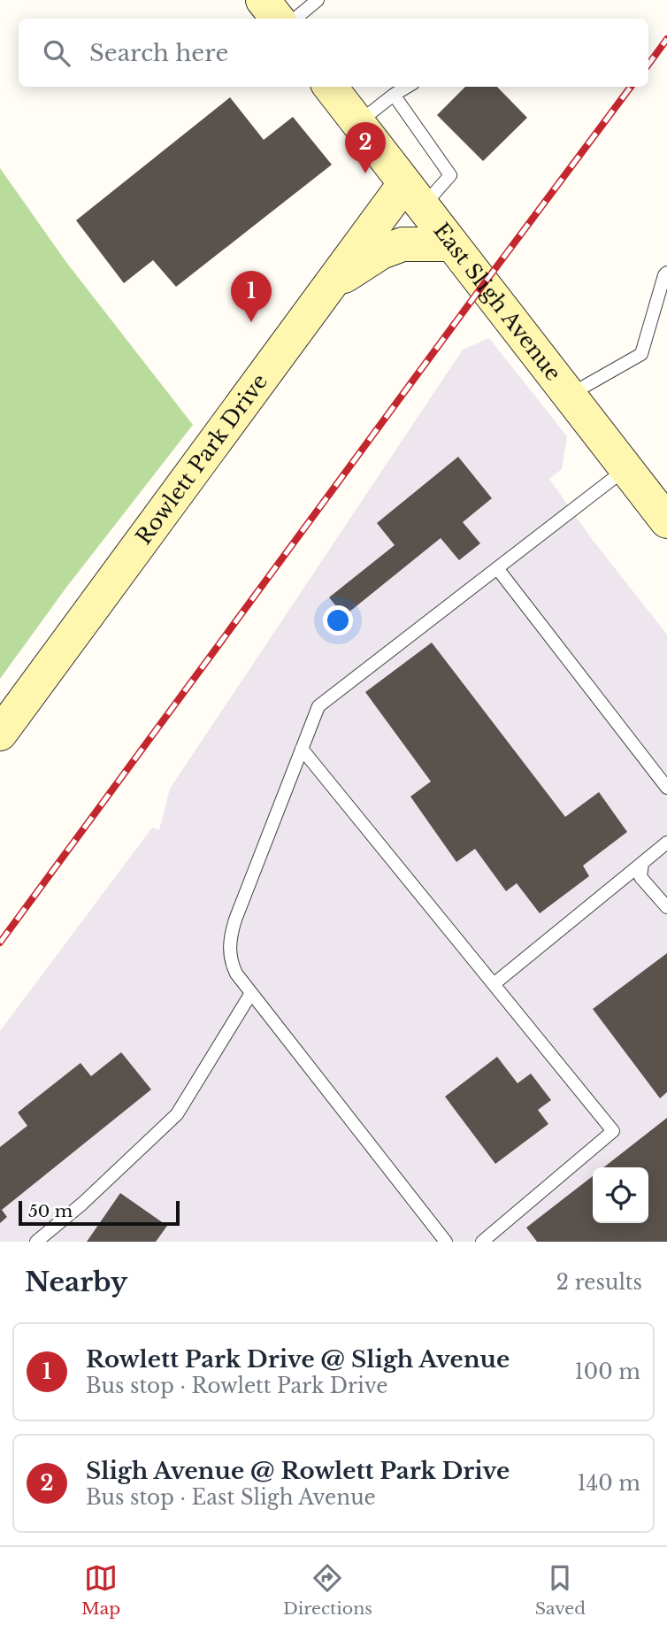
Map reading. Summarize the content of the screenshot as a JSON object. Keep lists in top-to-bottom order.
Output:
{
  "streets": {
    "street": ["East Sligh Avenue", "Rowlett Park Drive"]
  },
  "crossings": [
    ["East Sligh Avenue", "Rowlett Park Drive"]
  ],
  "scale_bar": "50 m",
  "page": {
    "search": "Search here",
    "pins": ["2", "1"],
    "scale": "50 m",
    "heading": ["Nearby", "2 results"],
    "list": [
      {
        "mark": "1",
        "name": "Rowlett Park Drive @ Sligh Avenue",
        "note": "Bus stop · Rowlett Park Drive",
        "value": "100 m"
      },
      {
        "mark": "2",
        "name": "Sligh Avenue @ Rowlett Park Drive",
        "note": "Bus stop · East Sligh Avenue",
        "value": "140 m"
      }
    ],
    "nav": ["Map", "Directions", "Saved"]
  }
}
